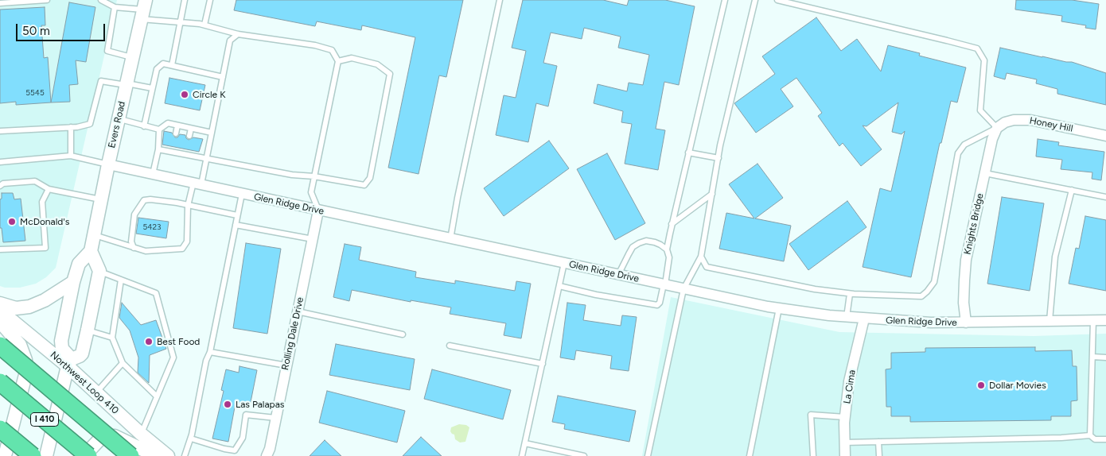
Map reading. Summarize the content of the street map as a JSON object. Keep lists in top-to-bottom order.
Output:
{
  "streets": {
    "highway": ["I 410"],
    "main road": ["Evers Road", "Northwest Loop 410"],
    "street": [
      "Honey Hill",
      "Glen Ridge Drive",
      "Knights Bridge",
      "Rolling Dale Drive",
      "La Cima"
    ]
  },
  "crossings": [
    ["Evers Road", "Glen Ridge Drive"],
    ["Evers Road", "Northwest Loop 410"],
    ["Honey Hill", "Knights Bridge"],
    ["Glen Ridge Drive", "Knights Bridge"],
    ["Glen Ridge Drive", "Rolling Dale Drive"],
    ["Glen Ridge Drive", "La Cima"]
  ],
  "places": [
    "Circle K",
    "McDonald's",
    "Best Food",
    "Dollar Movies",
    "Las Palapas"
  ],
  "house_numbers": ["5545", "5423"],
  "scale_bar": "50 m"
}
